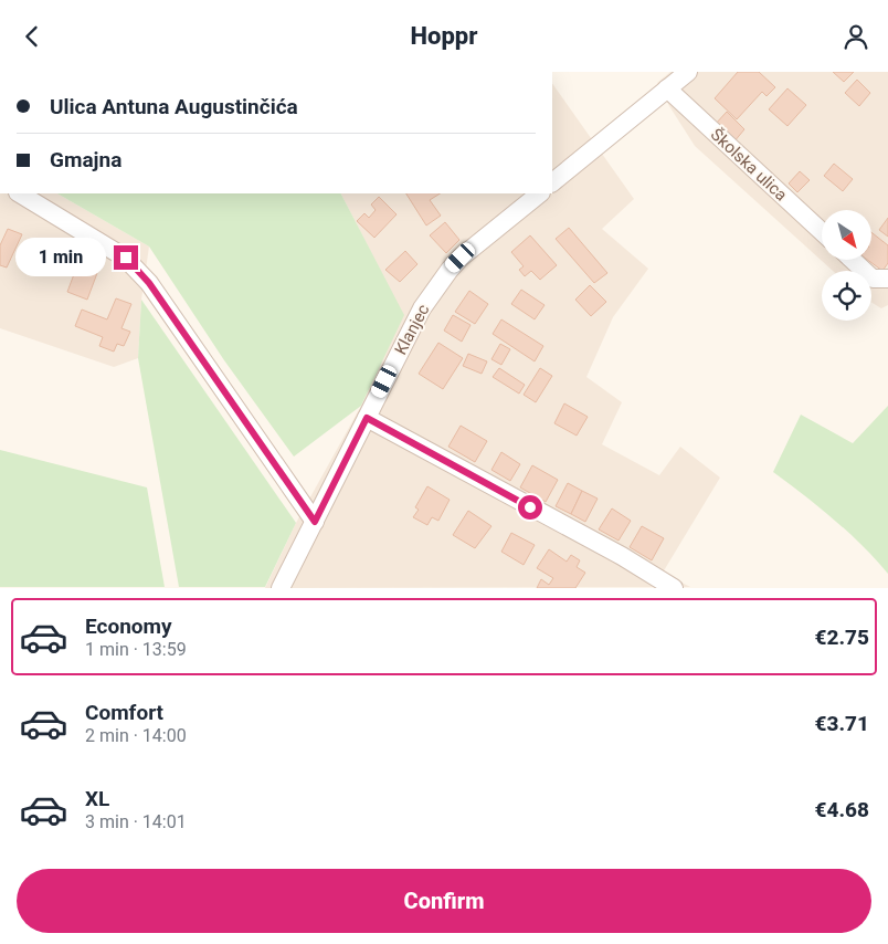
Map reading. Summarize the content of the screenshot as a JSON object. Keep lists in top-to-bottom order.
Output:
{
  "streets": {
    "street": ["Školska ulica", "Klanjec"]
  },
  "north": "bottom right",
  "page": {
    "header": "Hoppr",
    "banner": ["Ulica Antuna Augustinčića", "Gmajna"],
    "bubble": "1 min",
    "list": [
      {
        "name": "Economy",
        "note": "1 min · 13:59",
        "value": "€2.75"
      },
      {
        "name": "Comfort",
        "note": "2 min · 14:00",
        "value": "€3.71"
      },
      {
        "name": "XL",
        "note": "3 min · 14:01",
        "value": "€4.68"
      }
    ],
    "buttons": "Confirm"
  }
}
